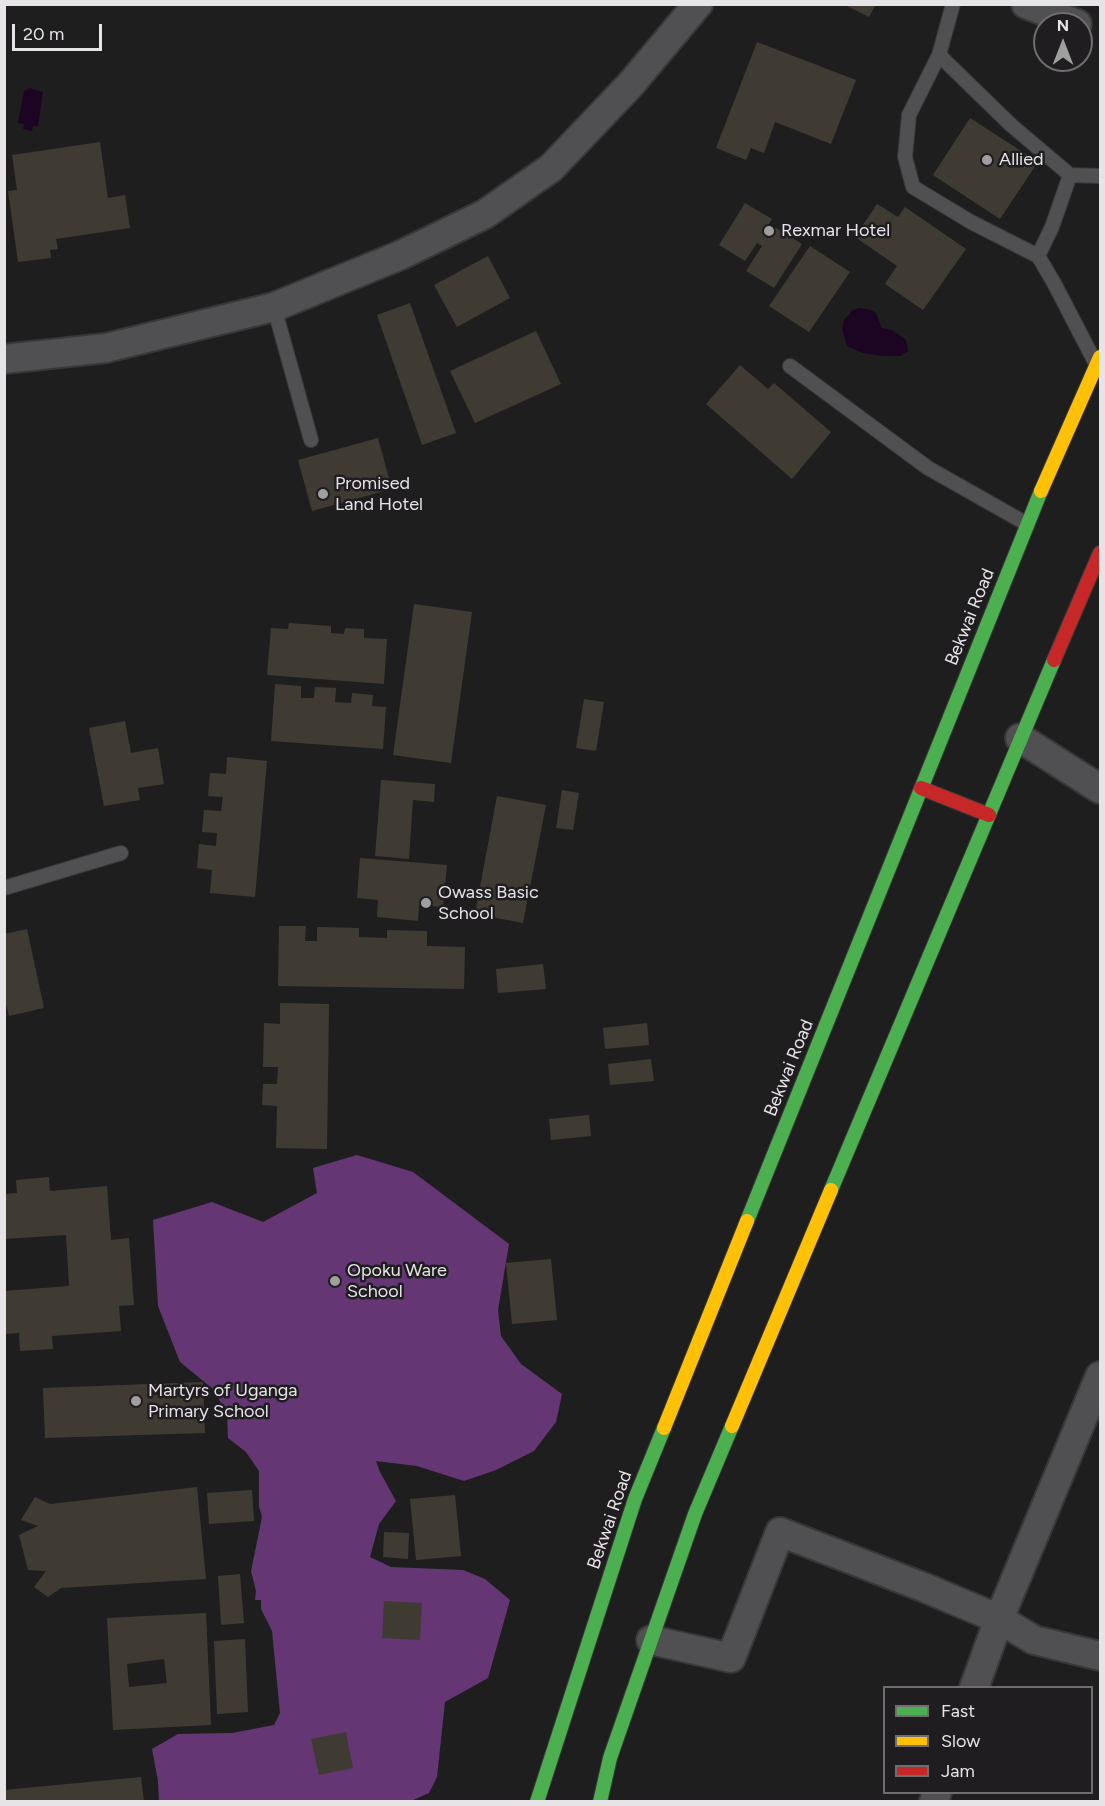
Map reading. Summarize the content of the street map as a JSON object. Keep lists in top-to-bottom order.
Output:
{
  "streets": {
    "highway": ["Bekwai Road"]
  },
  "places": [
    "Allied",
    "Rexmar Hotel",
    "Promised Land Hotel",
    "Owass Basic School",
    "Opoku Ware School",
    "Martyrs of Uganga Primary School"
  ],
  "legend": ["Fast", "Slow", "Jam"],
  "scale_bar": "20 m",
  "north": "top"
}
